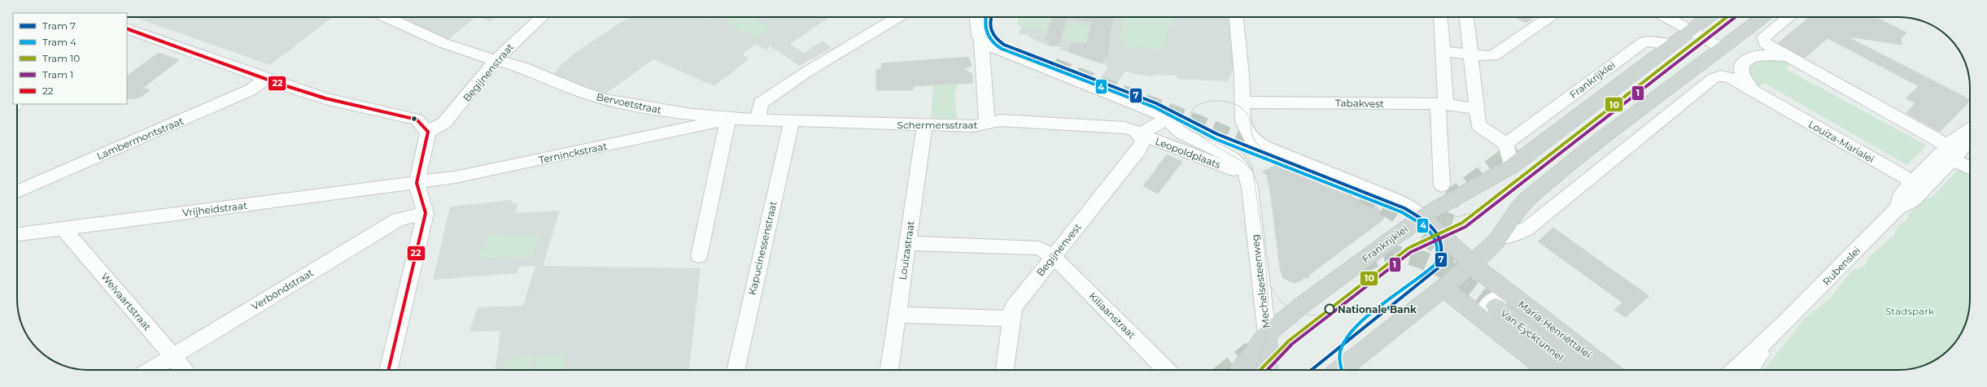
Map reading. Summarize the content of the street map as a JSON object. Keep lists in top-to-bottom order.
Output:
{
  "streets": {
    "main road": [
      "Frankrijklei",
      "Mechelsesteenweg",
      "Maria-Henriëttalei",
      "Van Eycktunnel"
    ],
    "street": [
      "Begijnenstraat",
      "Bervoetstraat",
      "Tabakvest",
      "Schermersstraat",
      "Lambermontstraat",
      "Louiza-Marialei",
      "Terninckstraat",
      "Leopoldplaats",
      "Vrijheidstraat",
      "Kapucinessenstraat",
      "Begijnenvest",
      "Louizastraat",
      "Rubenslei",
      "Verbondstraat",
      "Welvaartstraat",
      "Kiliaanstraat"
    ]
  },
  "crossings": [
    ["Begijnenstraat", "Bervoetstraat"],
    ["Frankrijklei", "Mechelsesteenweg"],
    ["Frankrijklei", "Maria-Henriëttalei"],
    ["Bervoetstraat", "Schermersstraat"],
    ["Bervoetstraat", "Terninckstraat"],
    ["Schermersstraat", "Terninckstraat"],
    ["Schermersstraat", "Leopoldplaats"],
    ["Schermersstraat", "Kapucinessenstraat"],
    ["Schermersstraat", "Begijnenvest"],
    ["Schermersstraat", "Louizastraat"],
    ["Louiza-Marialei", "Rubenslei"],
    ["Terninckstraat", "Vrijheidstraat"],
    ["Leopoldplaats", "Begijnenvest"],
    ["Leopoldplaats", "Mechelsesteenweg"],
    ["Vrijheidstraat", "Welvaartstraat"],
    ["Begijnenvest", "Kiliaanstraat"],
    ["Louizastraat", "Kiliaanstraat"],
    ["Verbondstraat", "Welvaartstraat"],
    ["Maria-Henriëttalei", "Van Eycktunnel"]
  ],
  "parks": ["Stadspark"],
  "places": ["Nationale Bank"],
  "lines": [
    "tram line 7",
    "tram line 4",
    "tram line 10",
    "tram line 1",
    "transit line 22"
  ],
  "legend": [
    "Tram 7",
    "Tram 4",
    "Tram 10",
    "Tram 1",
    "22"
  ]
}
